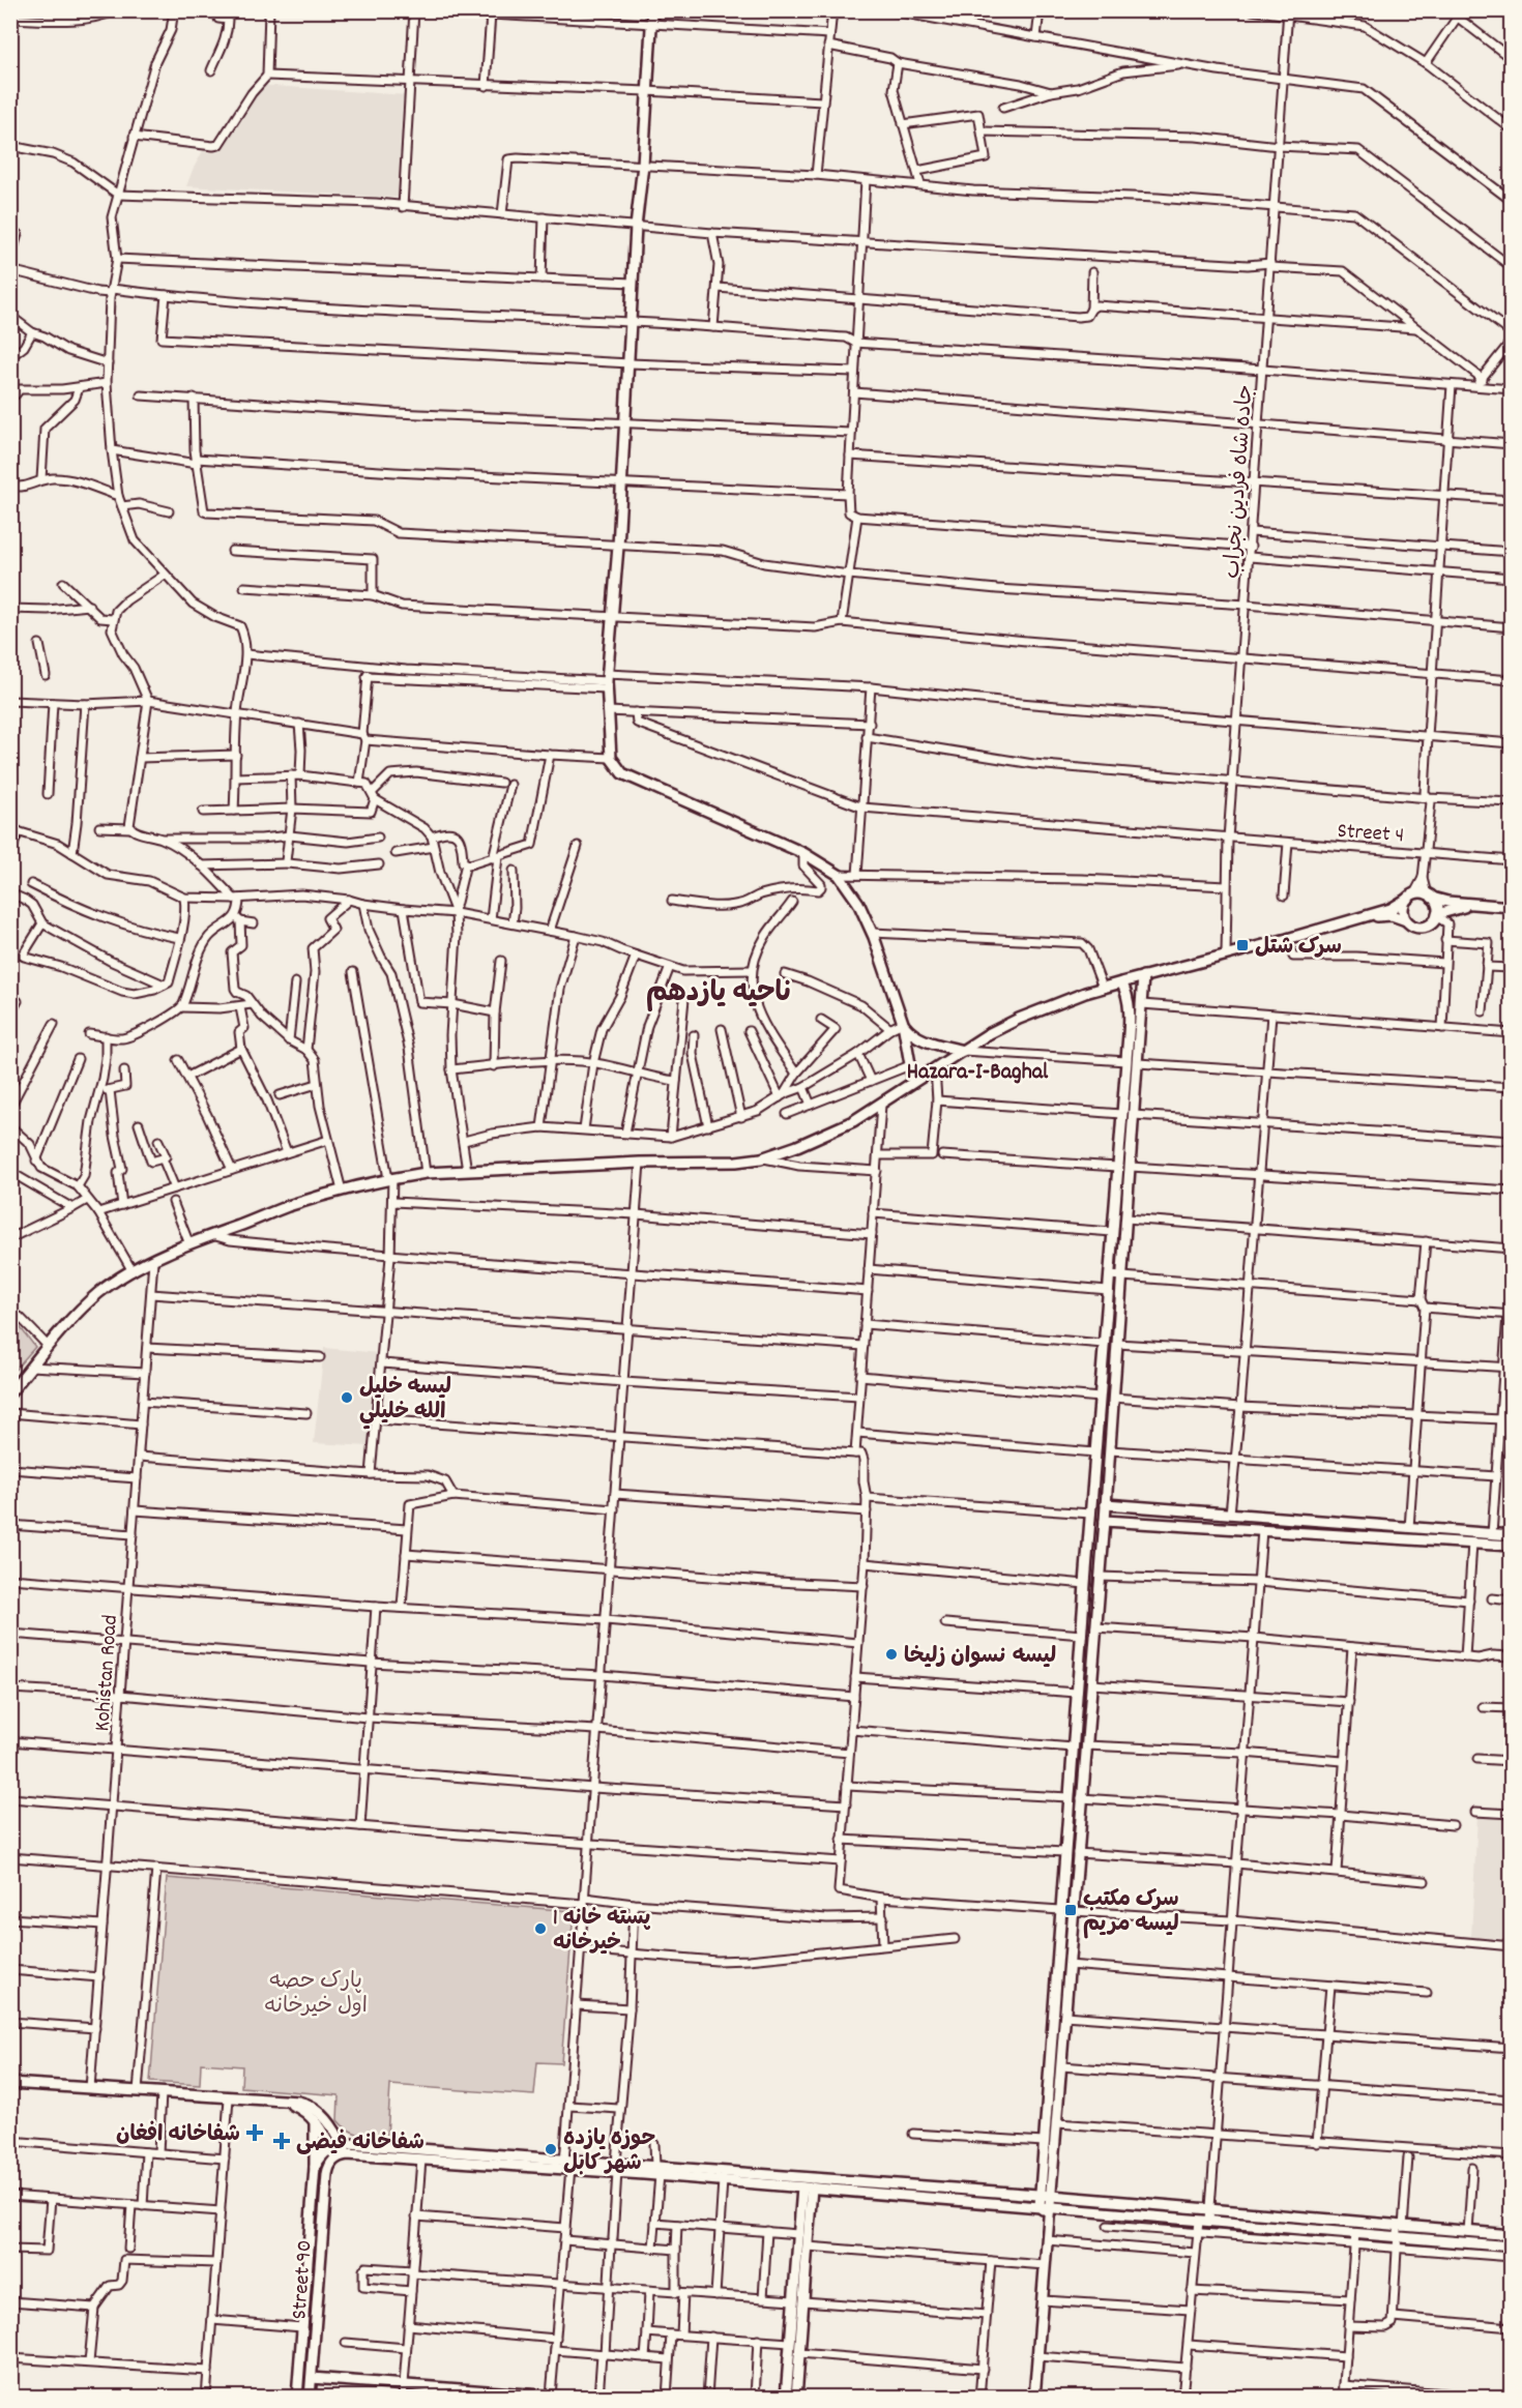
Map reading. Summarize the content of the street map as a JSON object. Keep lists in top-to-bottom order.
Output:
{
  "streets": {
    "main road": ["Street 90"],
    "street": ["جاده شاه فردین نجراب", "Street 4", "Kohistan Road"]
  },
  "crossings": [
    ["جاده شاه فردین نجراب", "Street 4"]
  ],
  "districts": ["ناحیه یازدهم", "Hazara-I-Baghal"],
  "parks": ["پارک حصه اول خیرخانه"],
  "places": {
    "transit": ["سرک شتل", "سرک مکتب لیسه مریم"],
    "other": [
      "ليسه خليل الله خليلي",
      "لیسه نسوان زلیخا",
      "1 پسته خانه خیرخانه",
      "حوزه یازده شهر کابل"
    ],
    "health": ["شفاخانه افغان", "شفاخانه فیضی"]
  }
}
